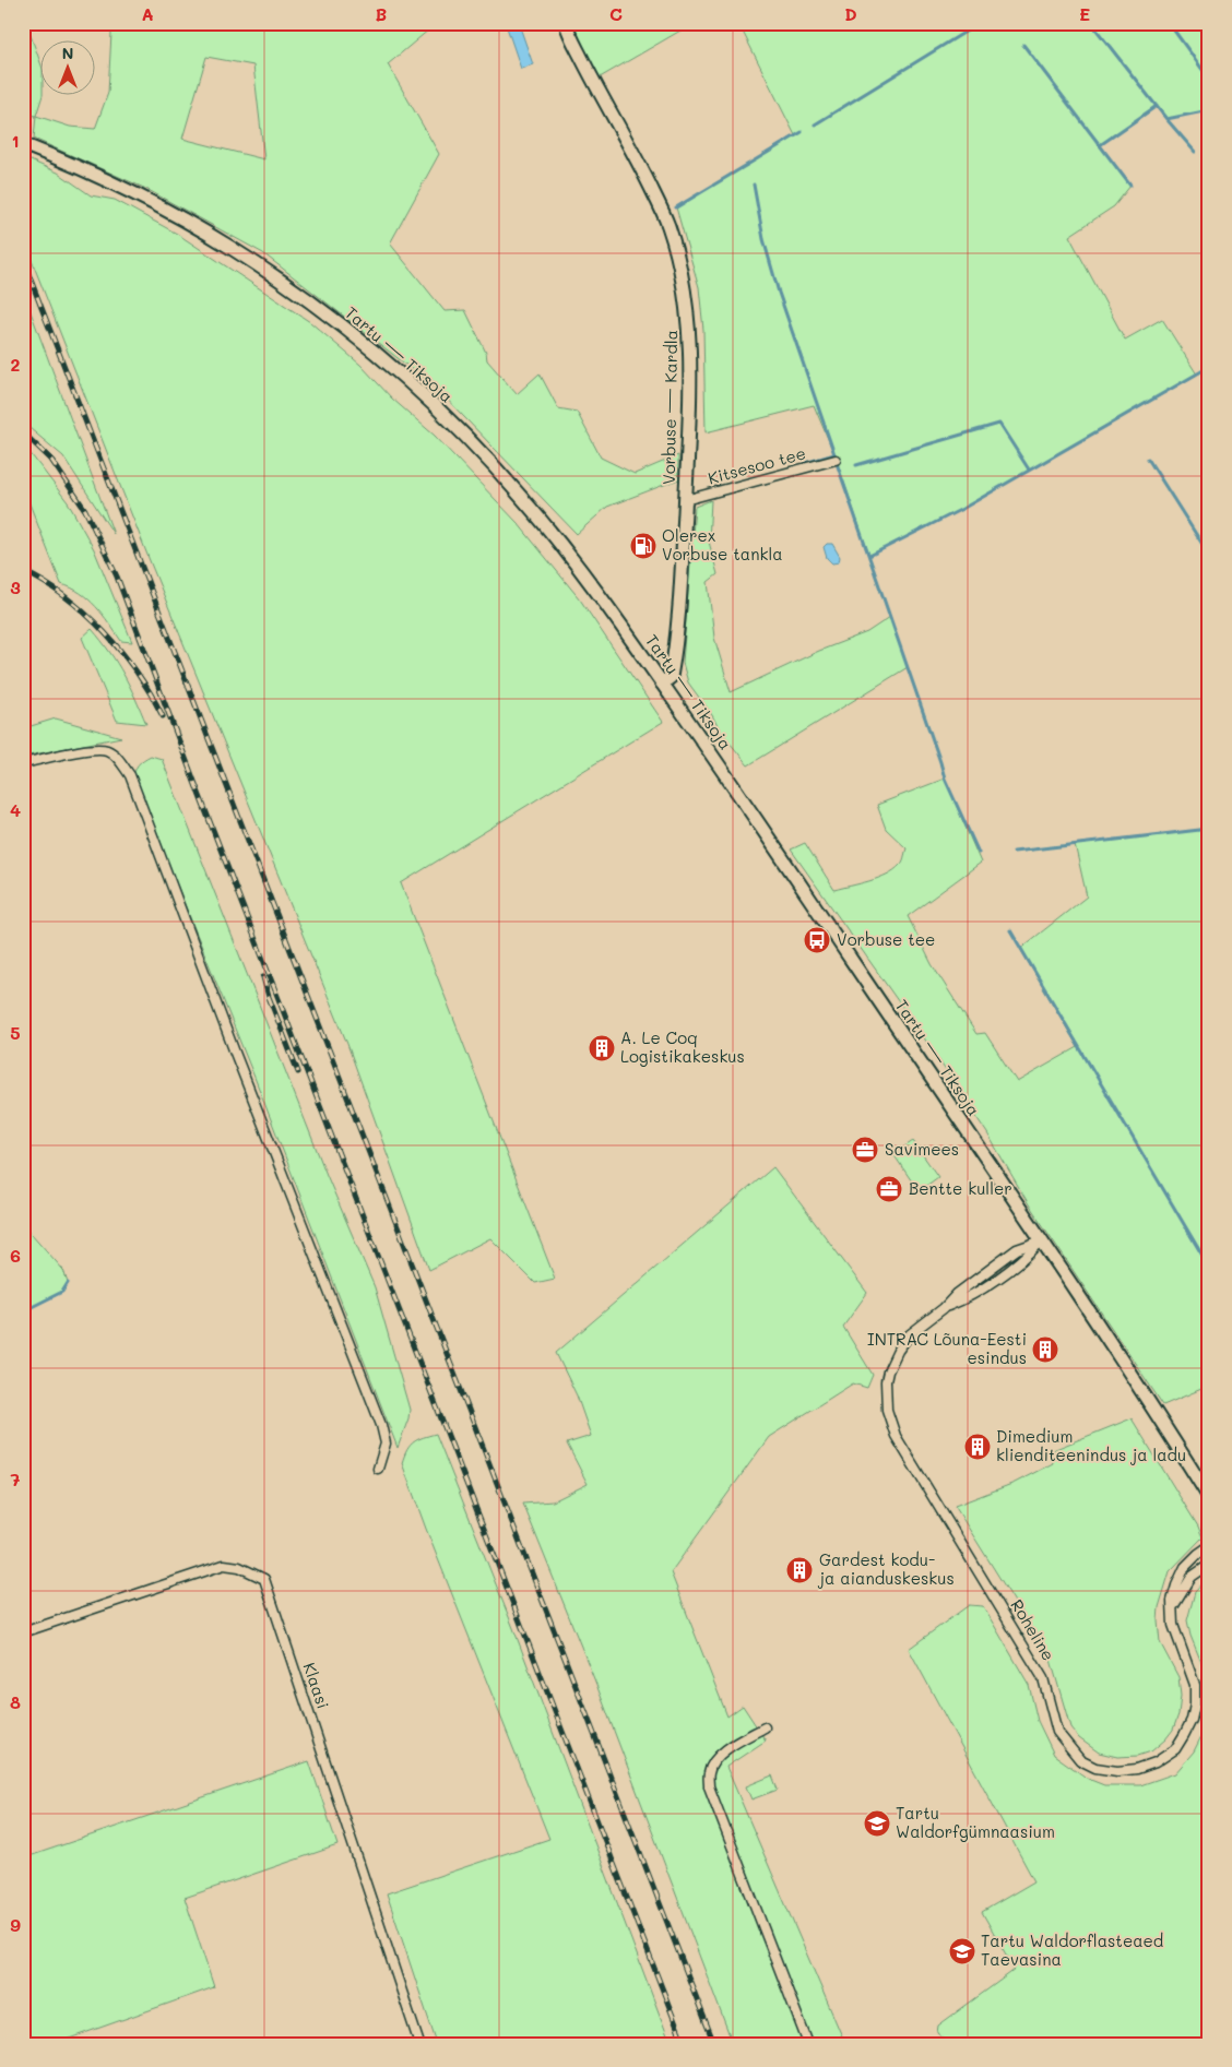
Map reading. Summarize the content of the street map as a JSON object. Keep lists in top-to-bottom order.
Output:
{
  "streets": {
    "main road": ["Tartu — Tiksoja", "Vorbuse — Kardla"],
    "street": ["Kitsesoo tee", "Roheline", "Klaasi"]
  },
  "crossings": [
    ["Tartu — Tiksoja", "Vorbuse — Kardla"],
    ["Tartu — Tiksoja", "Roheline"],
    ["Vorbuse — Kardla", "Kitsesoo tee"]
  ],
  "places": {
    "fuel station": ["Olerex Vorbuse tankla"],
    "bus stop": ["Vorbuse tee"],
    "building": [
      "A. Le Coq Logistikakeskus",
      "INTRAC Lõuna-Eesti esindus",
      "Dimedium klienditeenindus ja ladu",
      "Gardest kodu- ja aianduskeskus"
    ],
    "office": ["Savimees", "Bentte kuller"],
    "school or university": ["Tartu Waldorfgümnaasium", "Tartu Waldorflasteaed Taevasina"]
  },
  "north": "top",
  "grid": {
    "columns": [
      "A",
      "B",
      "C",
      "D",
      "E"
    ],
    "rows": [
      "1",
      "2",
      "3",
      "4",
      "5",
      "6",
      "7",
      "8",
      "9"
    ]
  }
}
